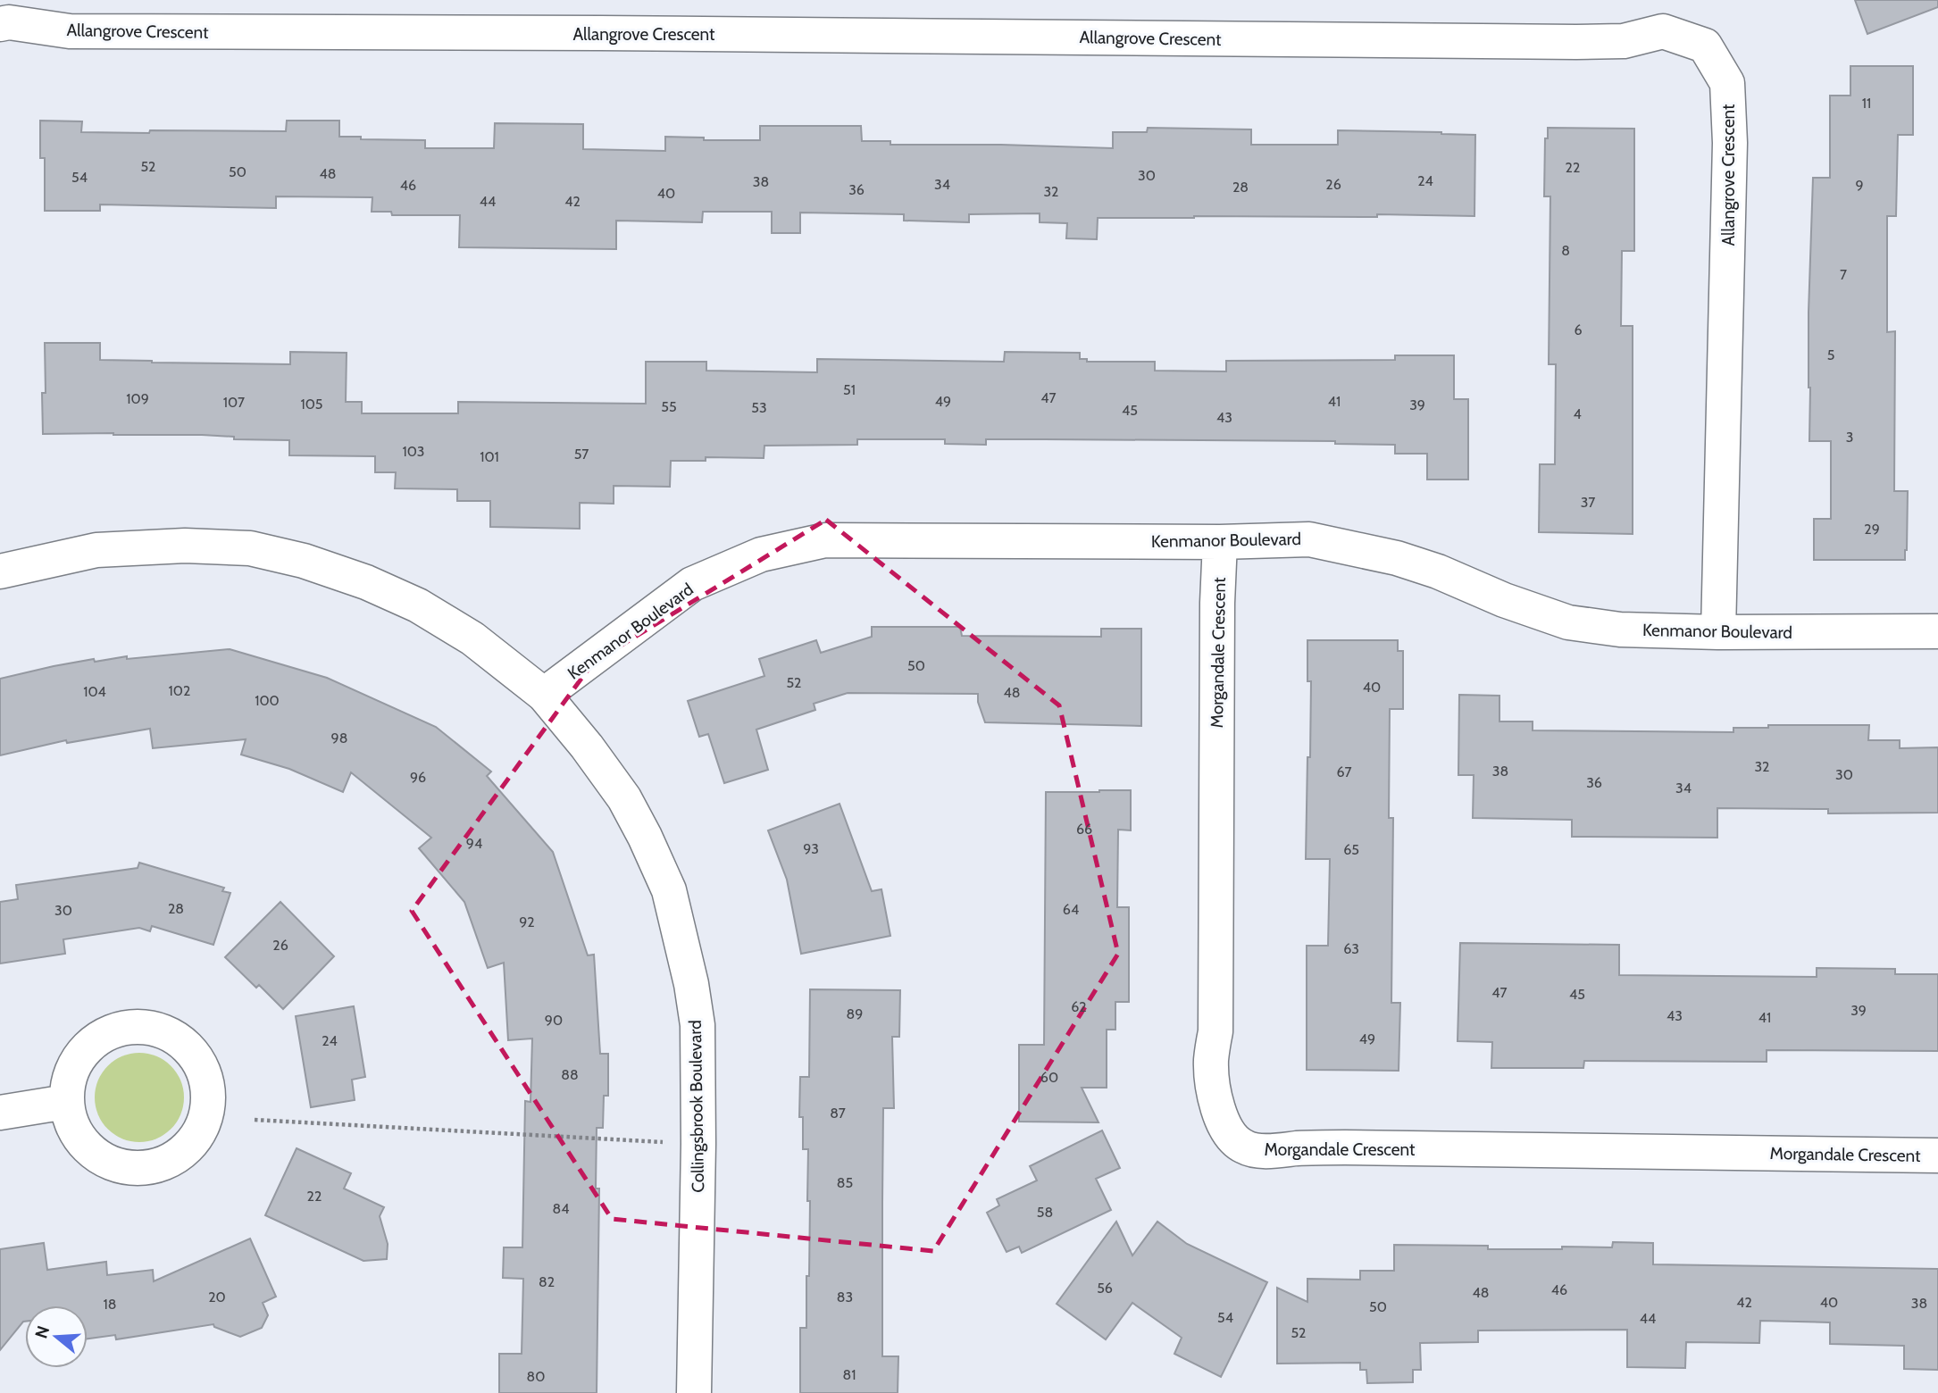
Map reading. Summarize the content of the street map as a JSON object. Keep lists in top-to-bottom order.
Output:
{
  "streets": {
    "street": [
      "Allangrove Crescent",
      "Kenmanor Boulevard",
      "Morgandale Crescent",
      "Collingsbrook Boulevard"
    ]
  },
  "crossings": [
    ["Allangrove Crescent", "Kenmanor Boulevard"],
    ["Kenmanor Boulevard", "Morgandale Crescent"],
    ["Kenmanor Boulevard", "Collingsbrook Boulevard"]
  ],
  "house_numbers": [
    "11",
    "52",
    "22",
    "50",
    "48",
    "30",
    "54",
    "24",
    "38",
    "34",
    "26",
    "46",
    "9",
    "28",
    "36",
    "32",
    "40",
    "44",
    "42",
    "8",
    "7",
    "6",
    "5",
    "51",
    "47",
    "109",
    "49",
    "41",
    "107",
    "105",
    "39",
    "55",
    "53",
    "45",
    "4",
    "43",
    "3",
    "103",
    "57",
    "101",
    "37",
    "29",
    "50",
    "52",
    "40",
    "102",
    "104",
    "48",
    "100",
    "98",
    "32",
    "38",
    "67",
    "30",
    "96",
    "36",
    "34",
    "66",
    "94",
    "93",
    "65",
    "28",
    "64",
    "30",
    "92",
    "26",
    "63",
    "47",
    "45",
    "62",
    "39",
    "89",
    "43",
    "41",
    "90",
    "49",
    "24",
    "88",
    "60",
    "87",
    "85",
    "22",
    "84",
    "58",
    "82",
    "56",
    "46",
    "48",
    "20",
    "83",
    "42",
    "40",
    "38",
    "18",
    "50",
    "54",
    "44",
    "52",
    "81",
    "80"
  ],
  "north": "left"
}
